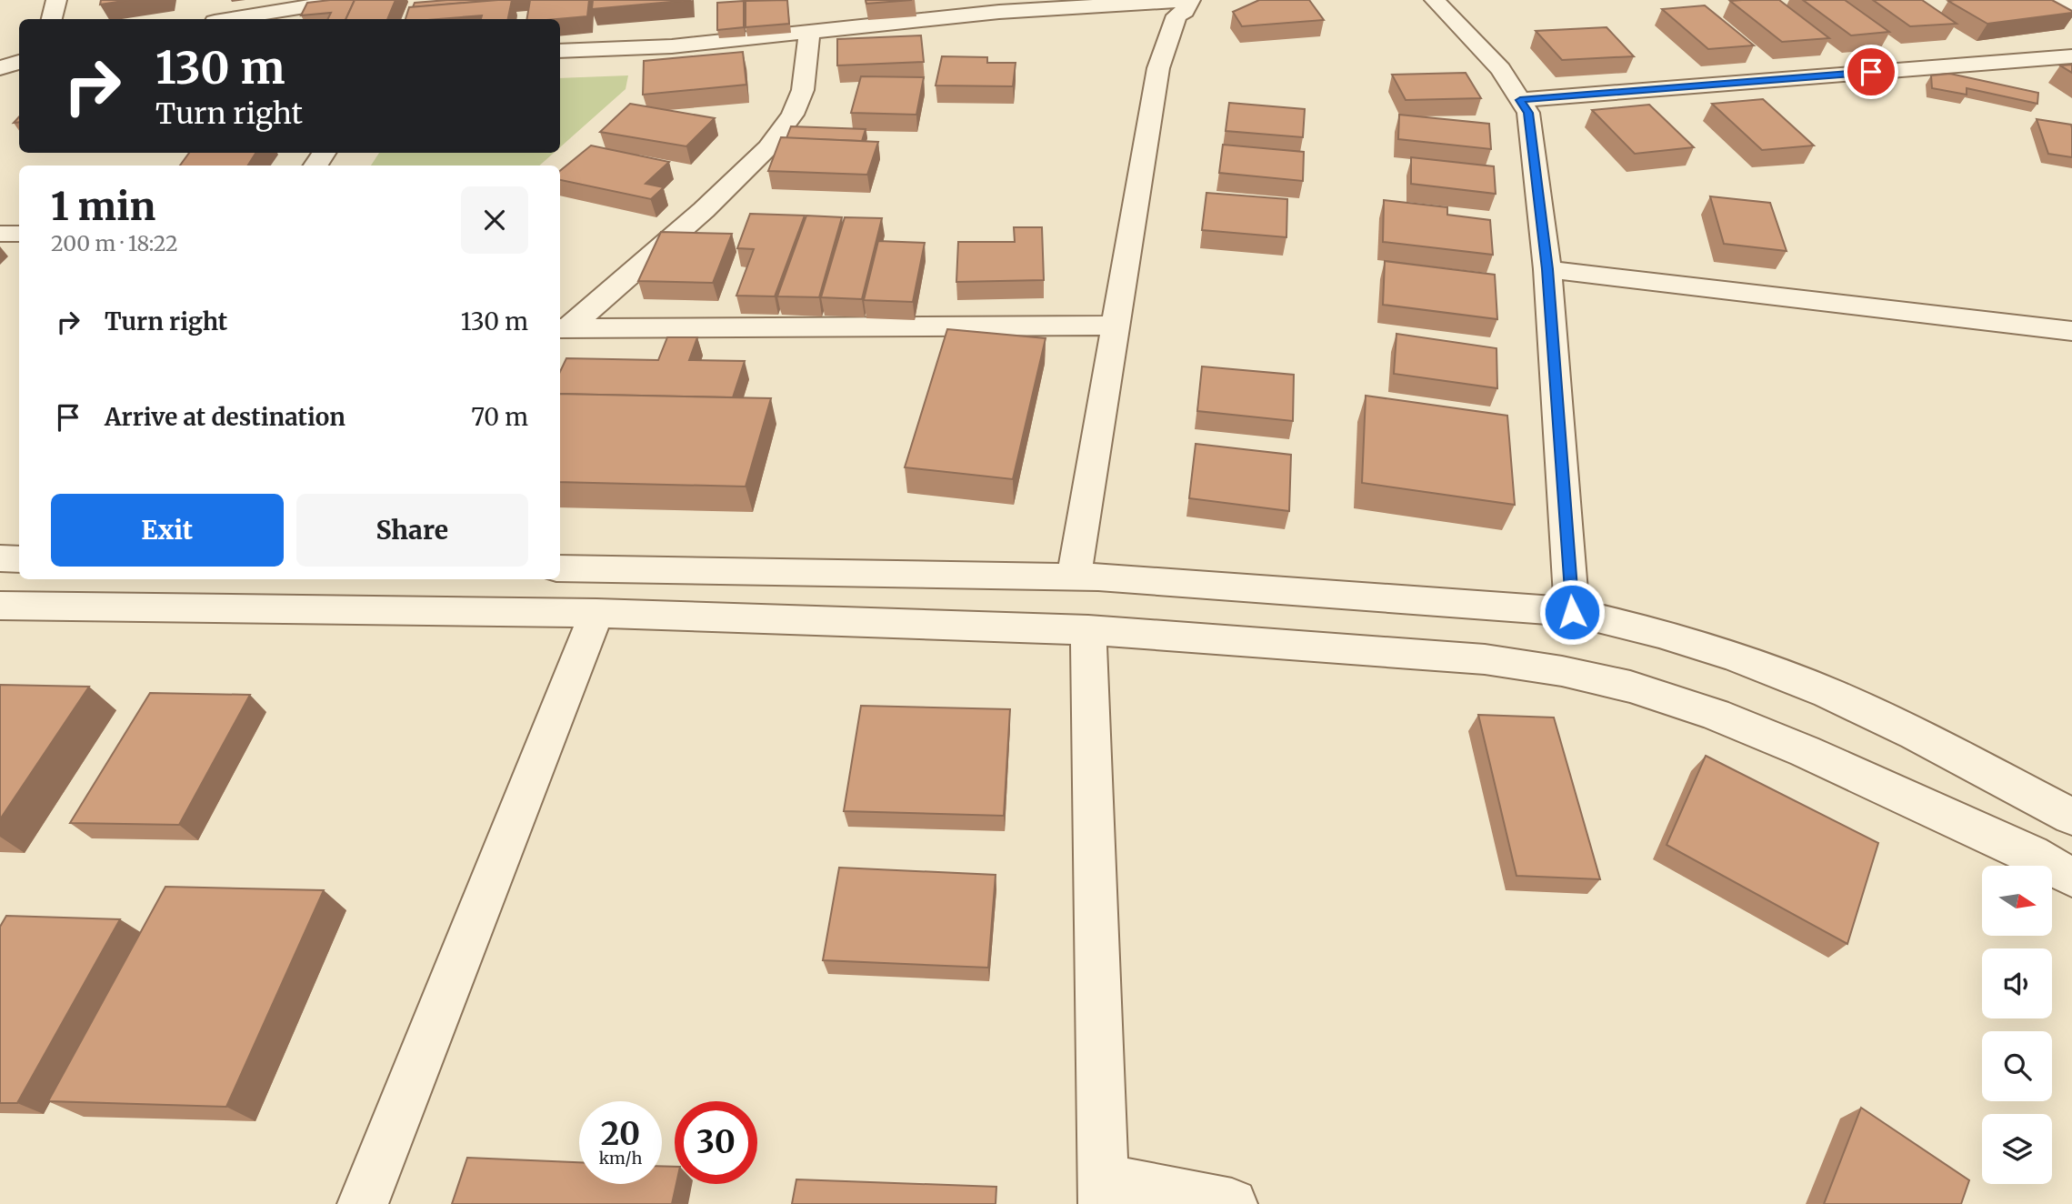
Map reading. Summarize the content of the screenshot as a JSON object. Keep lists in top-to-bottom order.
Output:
{
  "north": "right",
  "page": {
    "turn": ["130 m", "Turn right"],
    "heading": ["1 min", "200 m · 18:22"],
    "list": [
      {
        "name": "Turn right",
        "value": "130 m"
      },
      {
        "name": "Arrive at destination",
        "value": "70 m"
      }
    ],
    "buttons": ["Exit", "Share"],
    "speed": "20 km/h",
    "limit": "30"
  }
}
